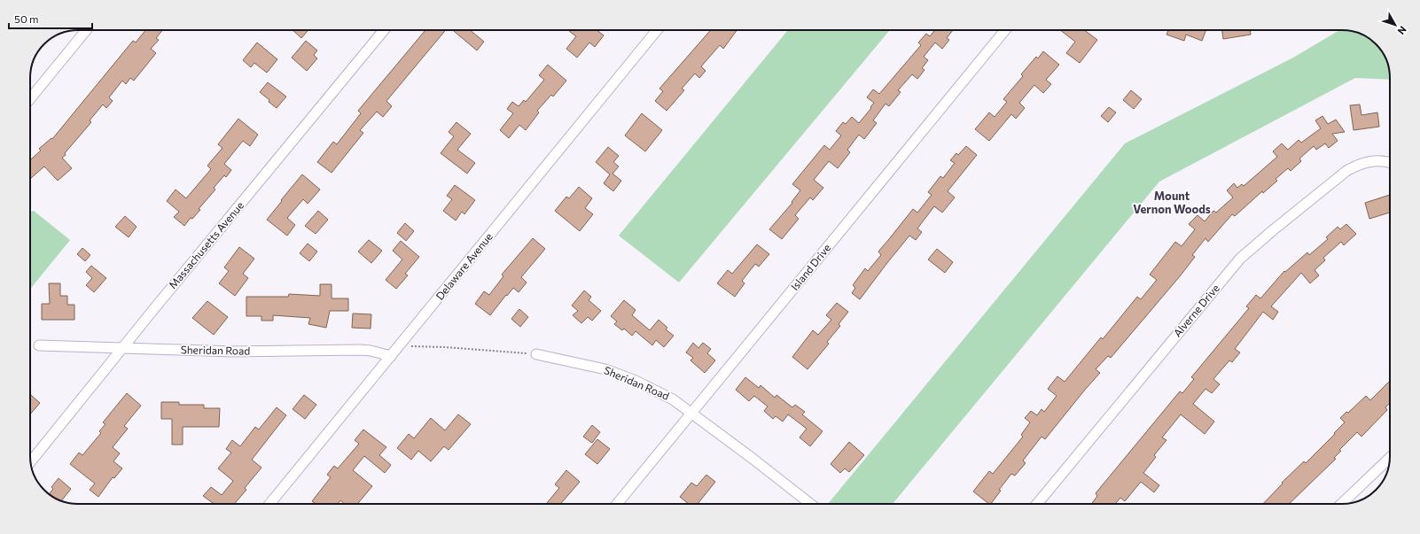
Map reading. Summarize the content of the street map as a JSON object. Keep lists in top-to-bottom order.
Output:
{
  "streets": {
    "street": [
      "Massachusetts Avenue",
      "Delaware Avenue",
      "Island Drive",
      "Alverne Drive",
      "Sheridan Road"
    ]
  },
  "crossings": [
    ["Massachusetts Avenue", "Sheridan Road"],
    ["Delaware Avenue", "Sheridan Road"],
    ["Island Drive", "Sheridan Road"]
  ],
  "districts": ["Mount Vernon Woods"],
  "scale_bar": "50 m",
  "north": "bottom right"
}
